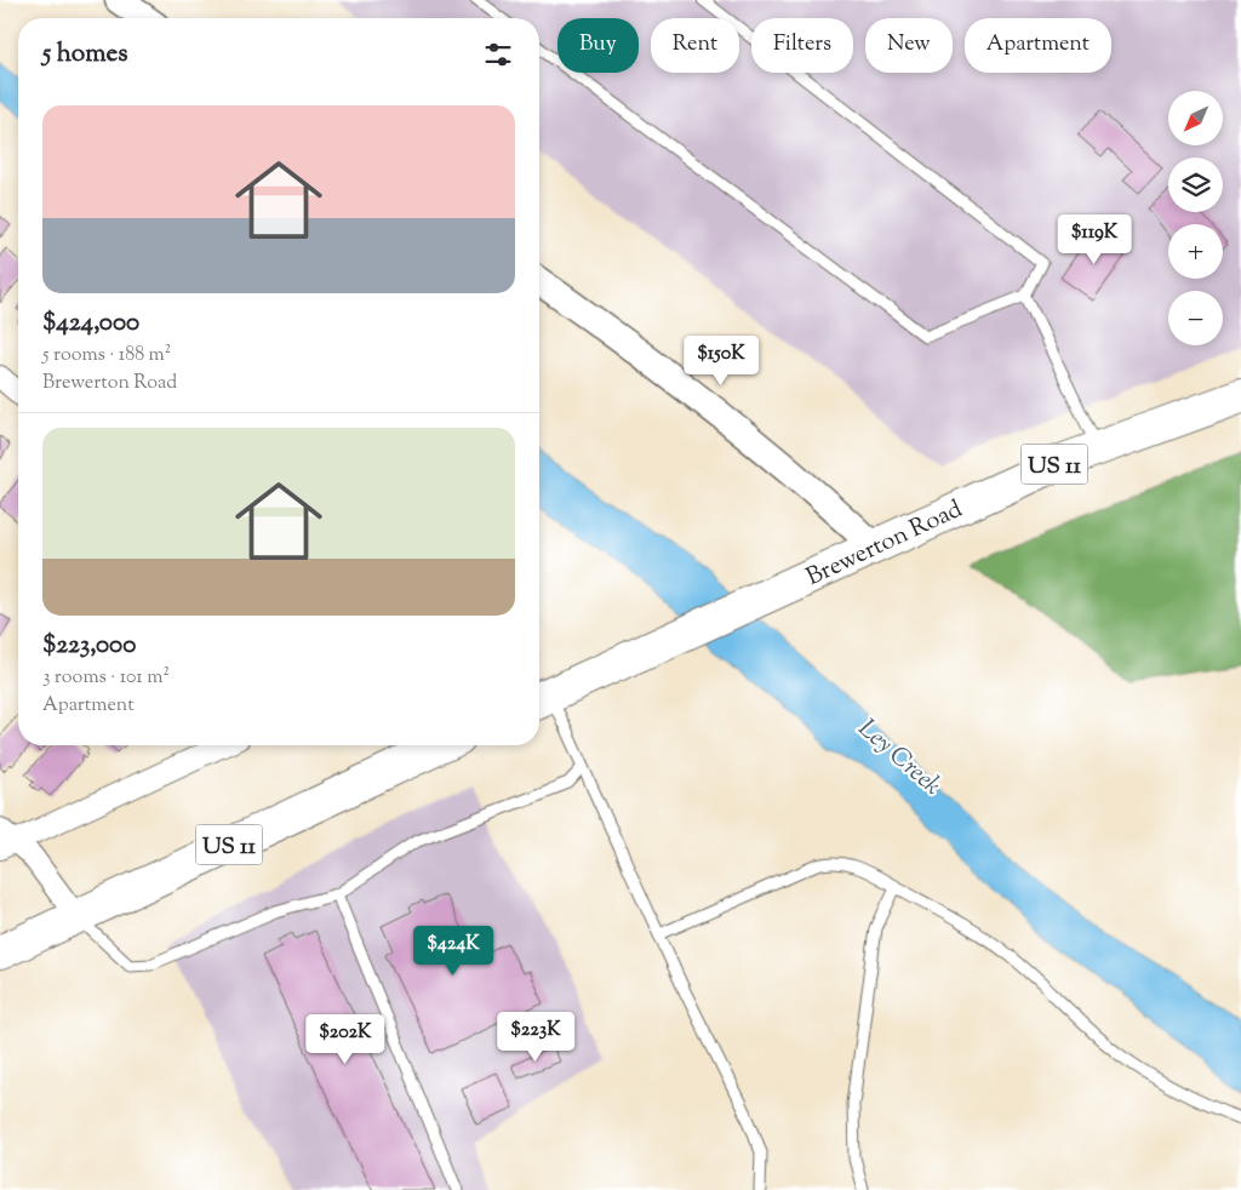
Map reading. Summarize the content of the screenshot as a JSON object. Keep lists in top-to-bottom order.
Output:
{
  "streets": {
    "main road": ["US 11", "Brewerton Road"]
  },
  "water": ["Ley Creek"],
  "north": "bottom left",
  "page": {
    "chip": [
      "Buy",
      "Rent",
      "Filters",
      "New",
      "Apartment"
    ],
    "heading": "5 homes",
    "map_buttons": ["+", "−"],
    "list": [
      {
        "name": "$424,000",
        "note": "5 rooms · 188 m² · Brewerton Road"
      },
      {
        "name": "$223,000",
        "note": "3 rooms · 101 m² · Apartment"
      }
    ],
    "price": [
      "$119K",
      "$150K",
      "$424K",
      "$223K",
      "$202K"
    ]
  }
}
